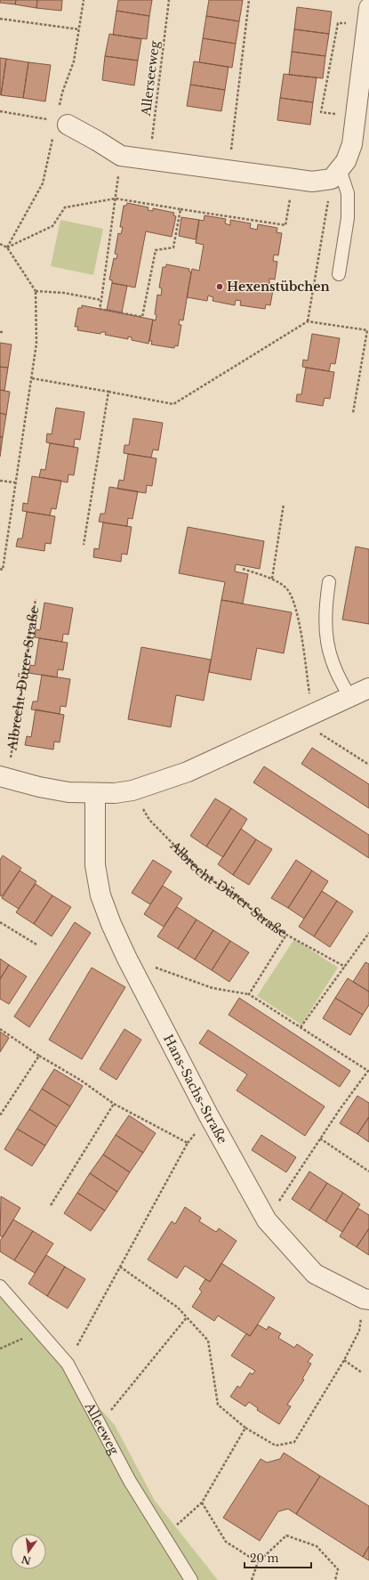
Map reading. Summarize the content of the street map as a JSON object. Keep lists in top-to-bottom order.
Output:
{
  "streets": {
    "street": ["Hans-Sachs-Straße"],
    "lane": ["Alleeweg"],
    "path": ["Allerseeweg", "Albrecht-Dürer-Straße"]
  },
  "places": ["Hexenstübchen"],
  "scale_bar": "20 m",
  "north": "bottom"
}
